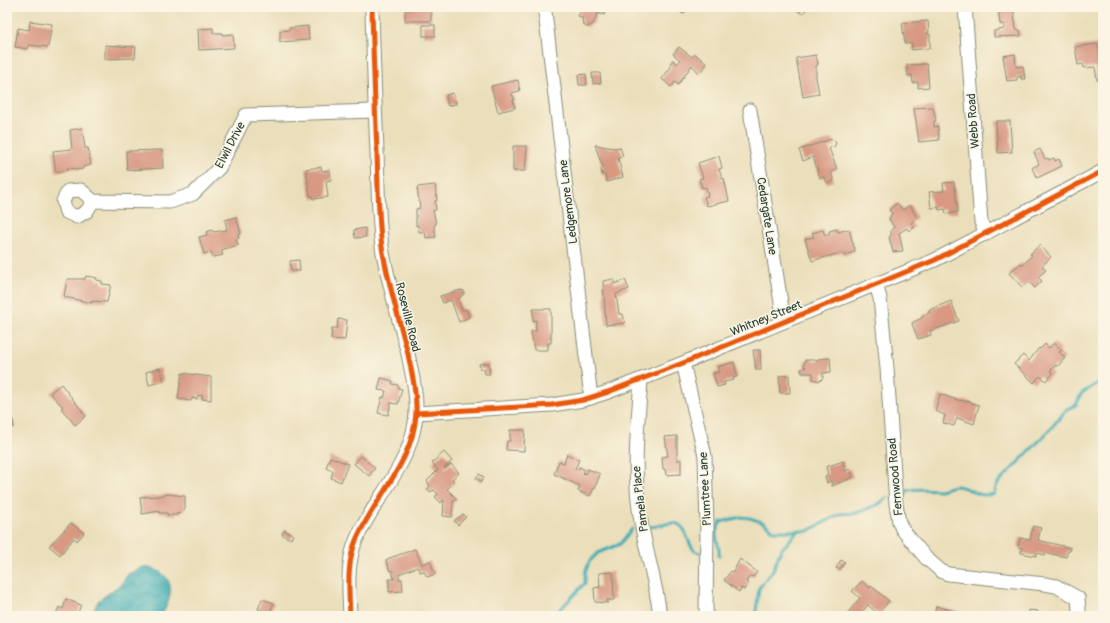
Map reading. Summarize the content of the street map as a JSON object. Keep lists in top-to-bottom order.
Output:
{
  "streets": {
    "street": [
      "Webb Road",
      "Elwil Drive",
      "Ledgemore Lane",
      "Cedargate Lane",
      "Roseville Road",
      "Whitney Street",
      "Fernwood Road",
      "Plumtree Lane",
      "Pamela Place"
    ]
  },
  "crossings": [
    ["Webb Road", "Whitney Street"],
    ["Elwil Drive", "Roseville Road"],
    ["Ledgemore Lane", "Whitney Street"],
    ["Cedargate Lane", "Whitney Street"],
    ["Roseville Road", "Whitney Street"],
    ["Whitney Street", "Fernwood Road"],
    ["Whitney Street", "Plumtree Lane"],
    ["Whitney Street", "Pamela Place"]
  ]
}
